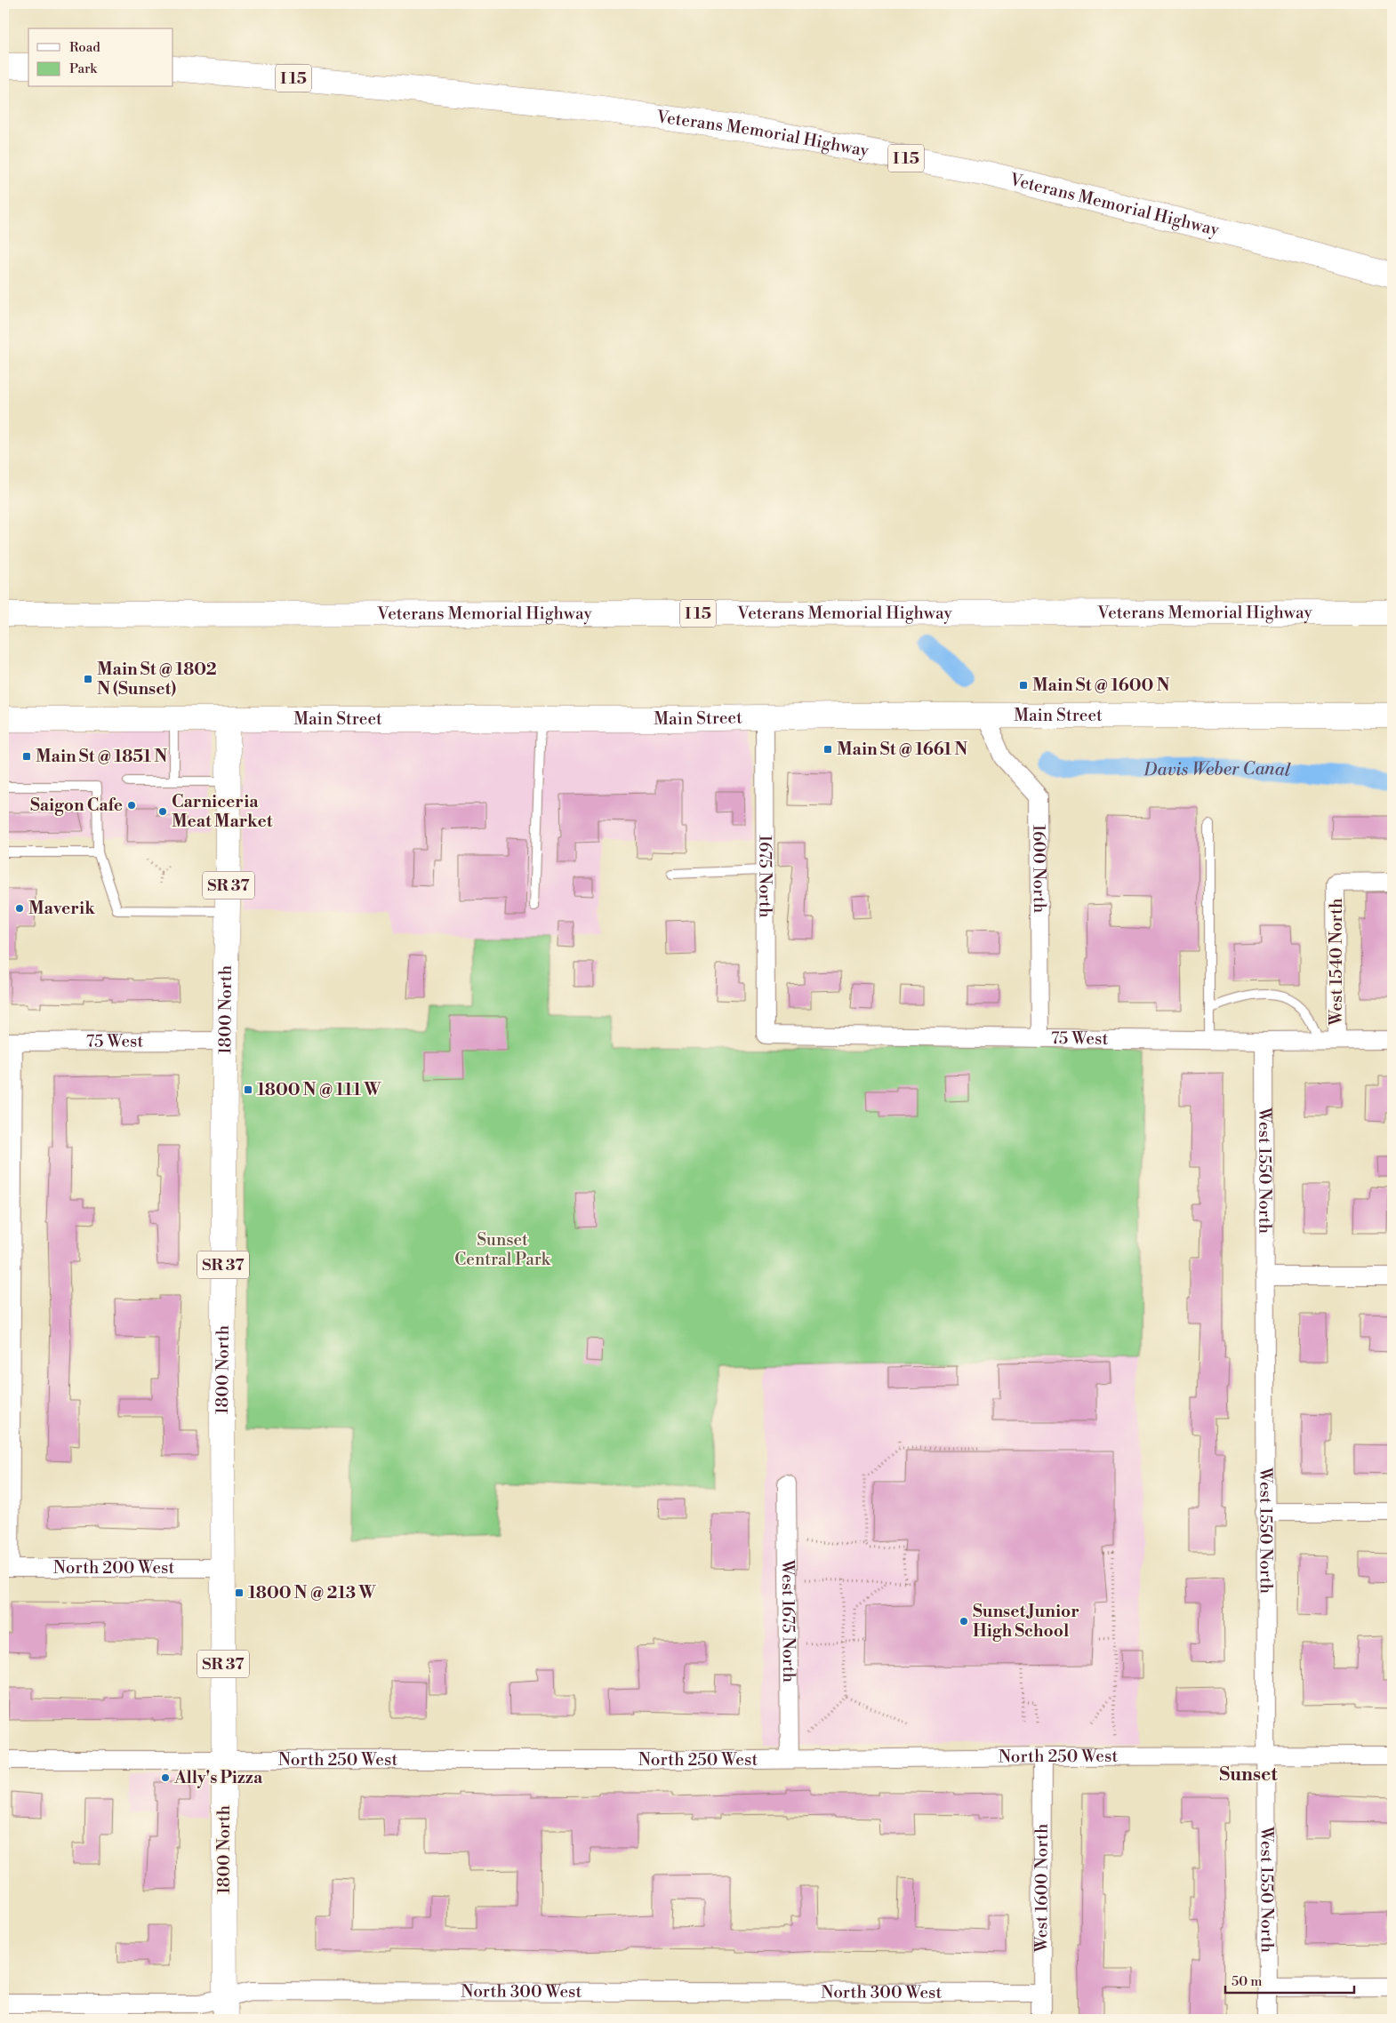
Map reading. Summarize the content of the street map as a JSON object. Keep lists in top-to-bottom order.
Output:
{
  "streets": {
    "main road": [
      "I 15",
      "Veterans Memorial Highway",
      "Main Street",
      "SR 37",
      "1800 North"
    ],
    "street": [
      "1600 North",
      "1675 North",
      "West 1540 North",
      "75 West",
      "West 1550 North",
      "North 200 West",
      "West 1675 North",
      "North 250 West",
      "West 1600 North",
      "North 300 West"
    ]
  },
  "crossings": [
    ["Main Street", "1600 North"],
    ["Main Street", "1675 North"],
    ["Main Street", "1800 North"],
    ["1600 North", "75 West"],
    ["1675 North", "75 West"],
    ["West 1540 North", "75 West"],
    ["1800 North", "75 West"],
    ["1800 North", "North 200 West"],
    ["1800 North", "North 250 West"],
    ["1800 North", "North 300 West"],
    ["75 West", "West 1550 North"],
    ["West 1550 North", "North 250 West"],
    ["West 1675 North", "North 250 West"],
    ["North 250 West", "West 1600 North"],
    ["West 1600 North", "North 300 West"]
  ],
  "districts": ["Sunset"],
  "water": ["Davis Weber Canal"],
  "parks": ["Sunset Central Park"],
  "places": {
    "transit": [
      "Main St @ 1802 N (Sunset)",
      "Main St @ 1600 N",
      "Main St @ 1661 N",
      "Main St @ 1851 N",
      "1800 N @ 111 W",
      "1800 N @ 213 W"
    ],
    "other": [
      "Saigon Cafe",
      "Carniceria Meat Market",
      "Maverik",
      "Sunset Junior High School",
      "Ally's Pizza"
    ]
  },
  "legend": ["Road", "Park"],
  "scale_bar": "50 m"
}
